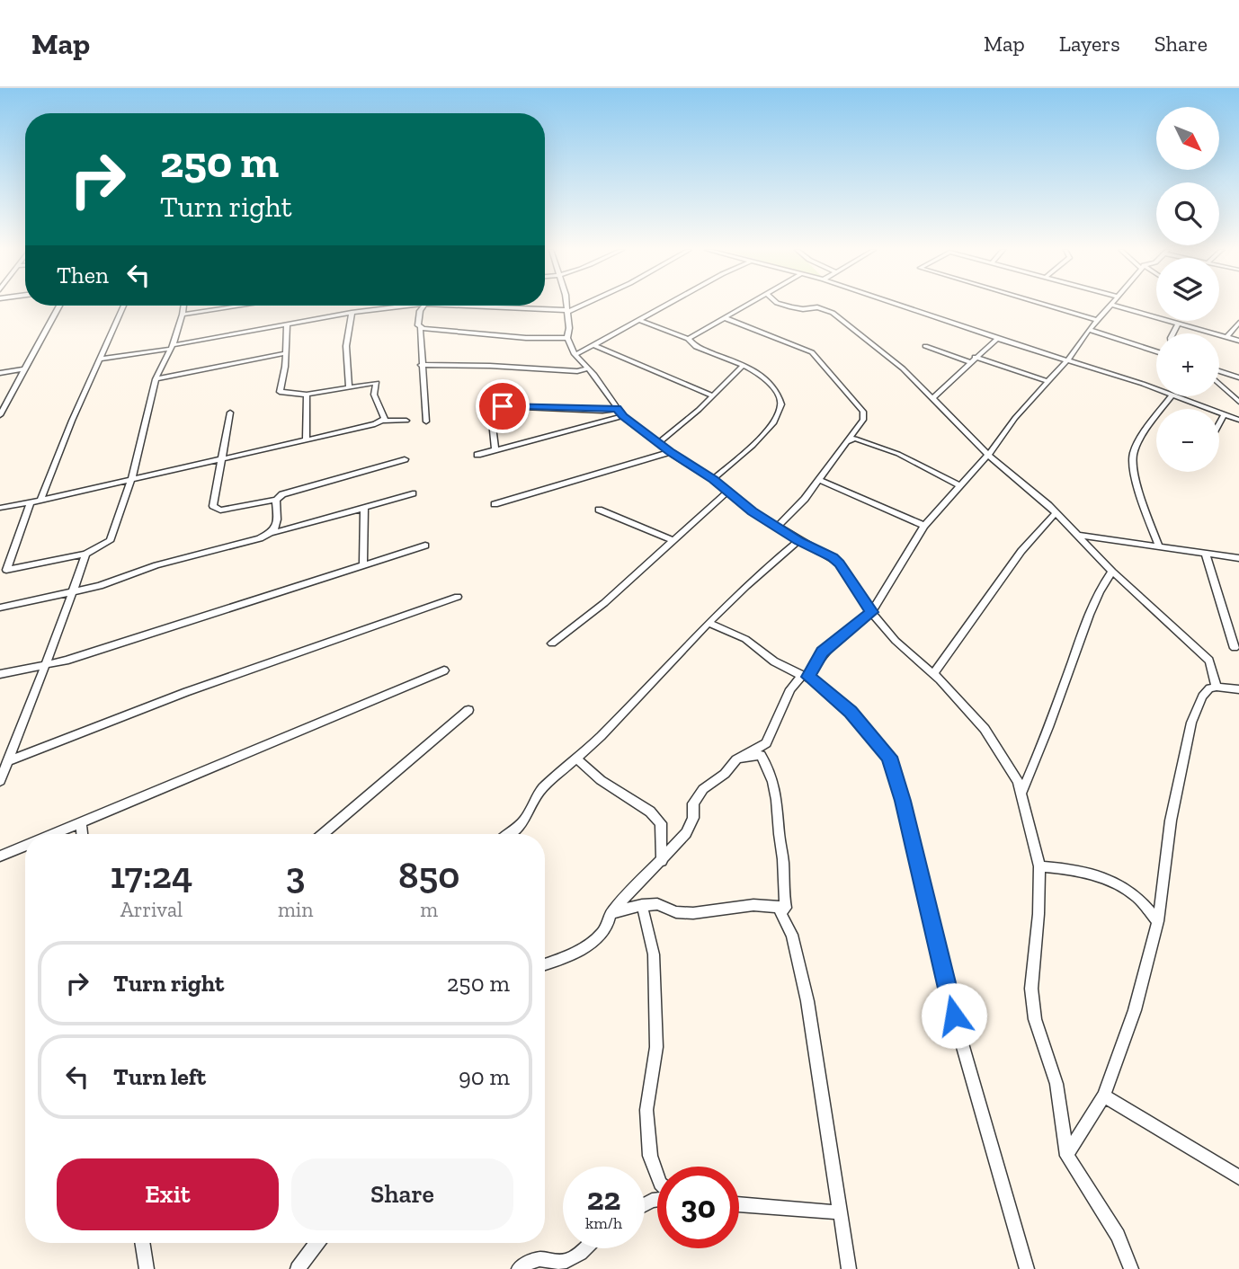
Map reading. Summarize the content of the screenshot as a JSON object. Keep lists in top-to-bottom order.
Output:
{
  "north": "bottom right",
  "page": {
    "header": "Map",
    "nav": ["Map", "Layers", "Share"],
    "map_buttons": ["+", "−"],
    "turn": ["250 m", "Turn right"],
    "then": "Then",
    "eta": [
      "17:24",
      "Arrival",
      "3",
      "min",
      "850",
      "m"
    ],
    "list": [
      {
        "name": "Turn right",
        "value": "250 m"
      },
      {
        "name": "Turn left",
        "value": "90 m"
      }
    ],
    "buttons": ["Exit", "Share"],
    "speed": "22 km/h",
    "limit": "30"
  }
}
